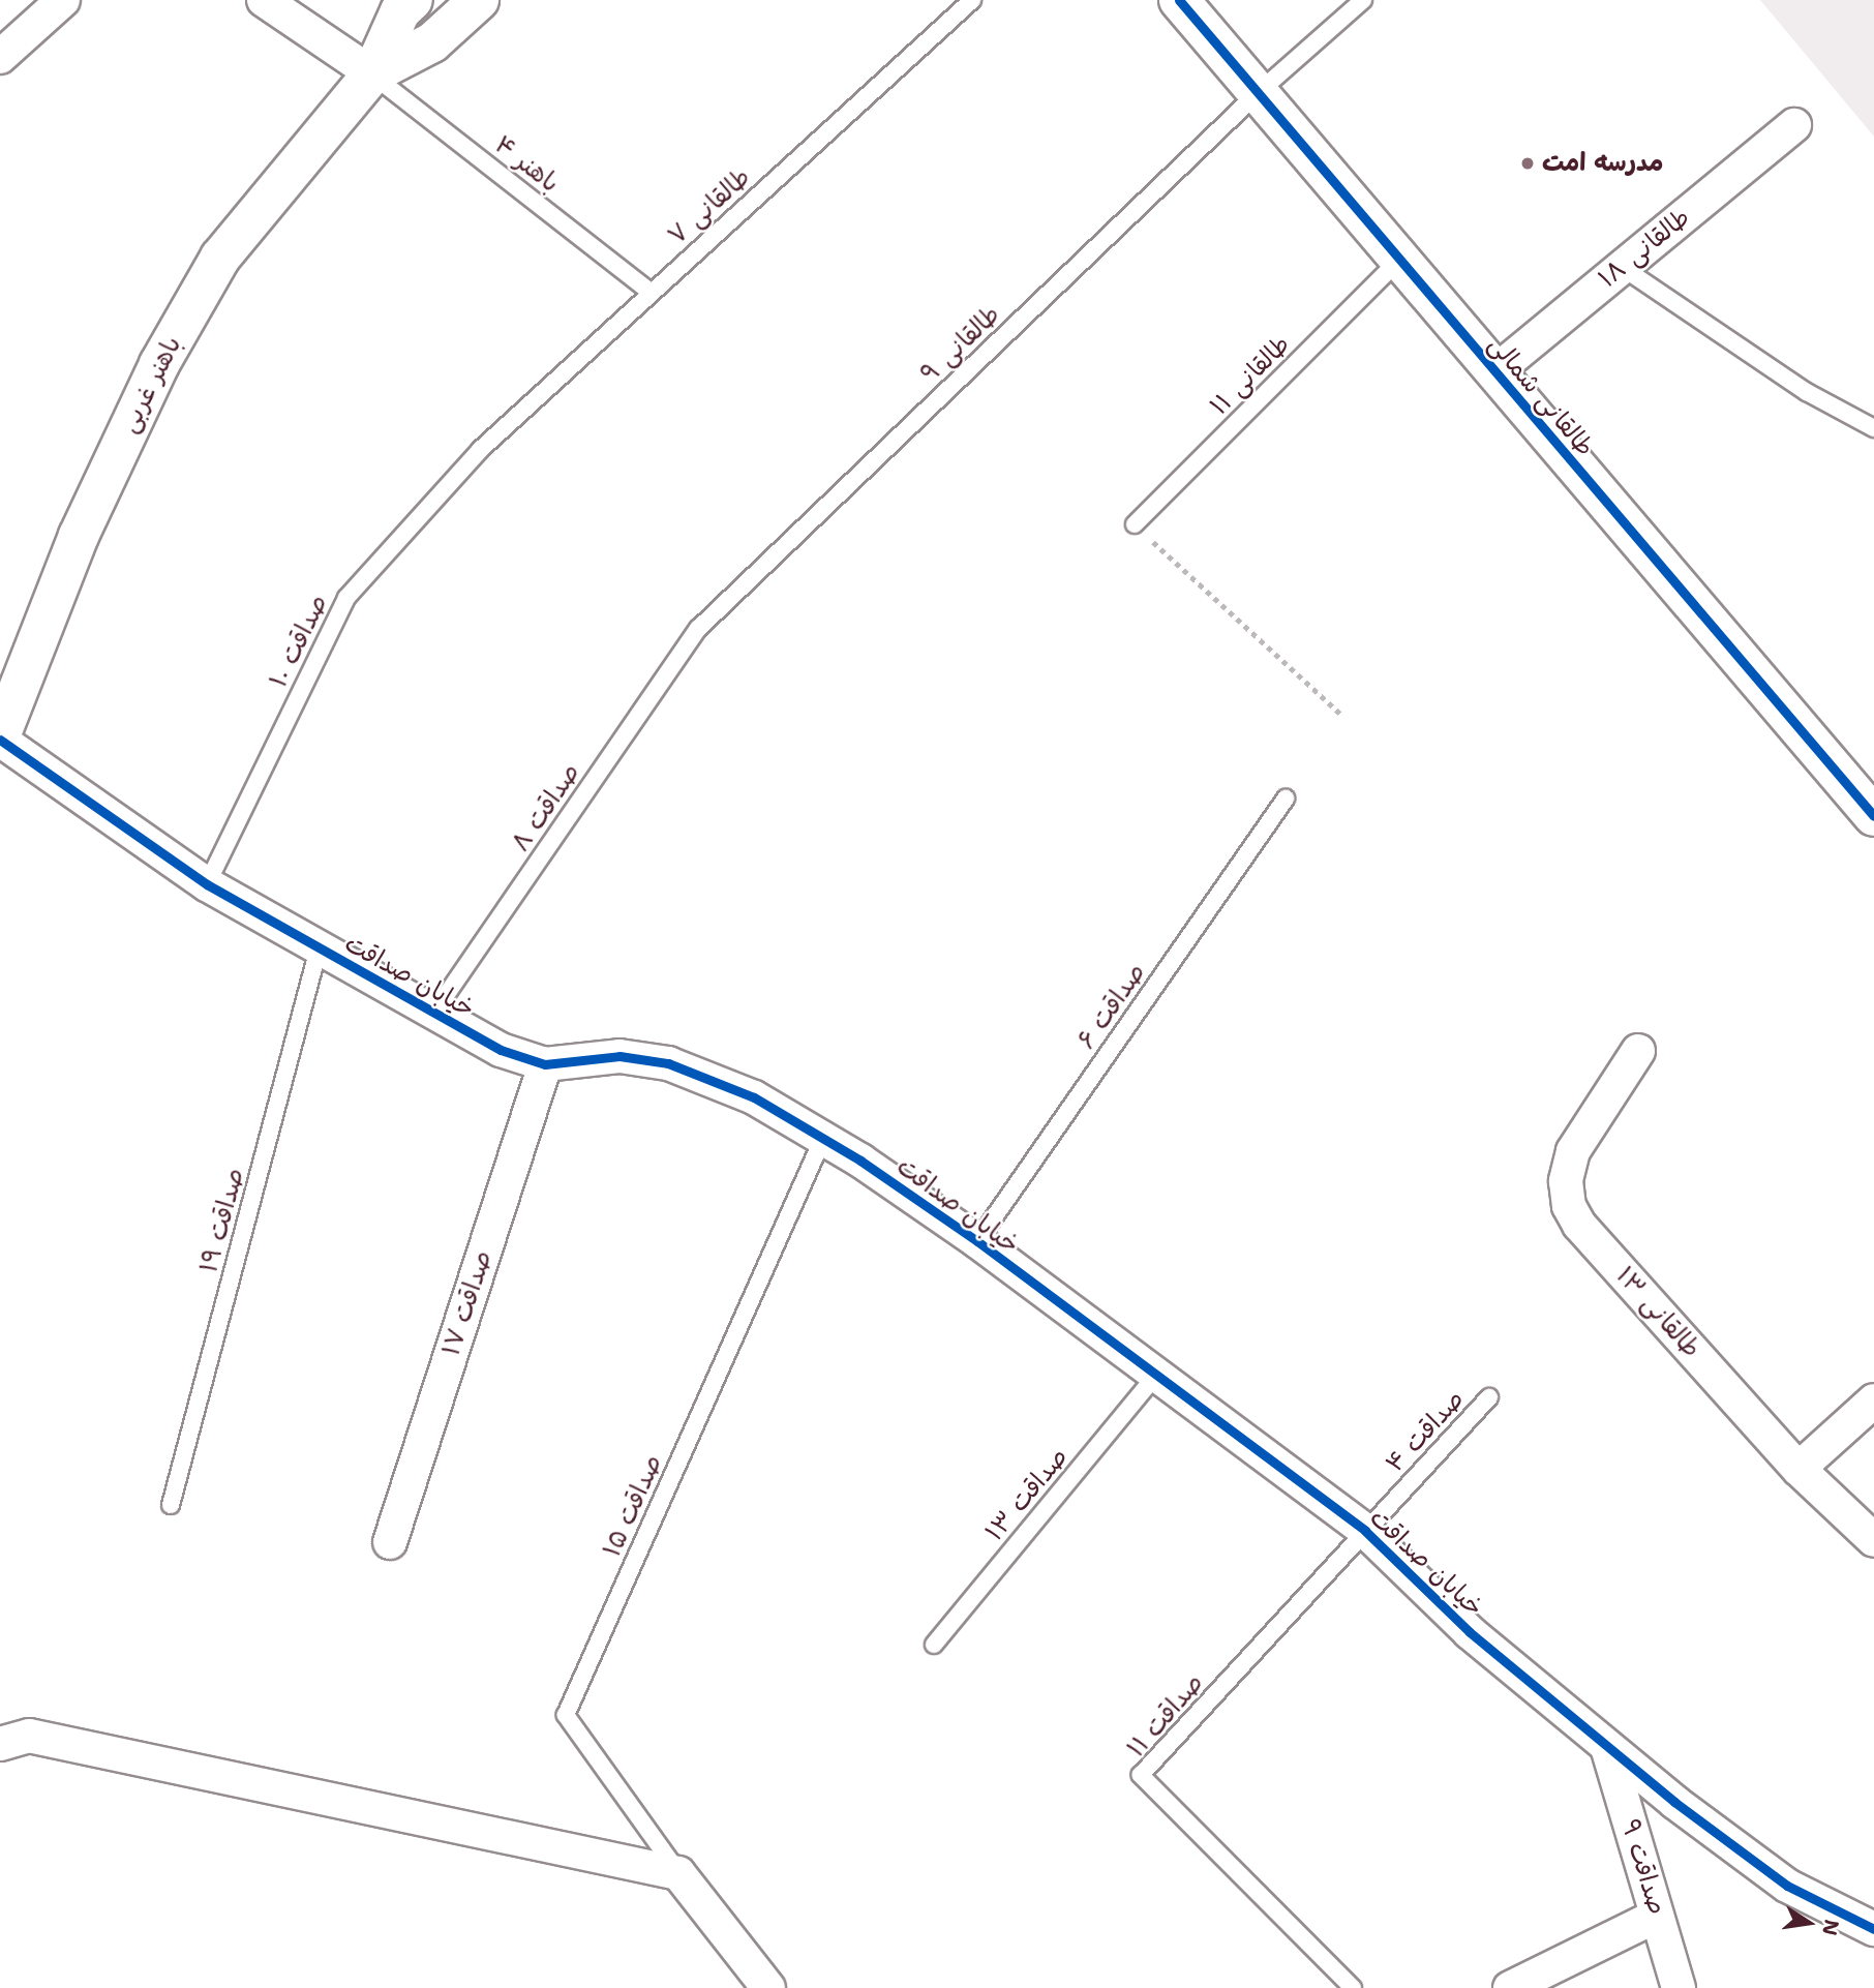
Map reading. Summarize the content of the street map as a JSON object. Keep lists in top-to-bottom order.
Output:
{
  "streets": {
    "street": [
      "طالقانی ۱۸",
      "باهنر غربی",
      "طالقانی شمالی",
      "خیابان صداقت",
      "صداقت ۱۷",
      "طالقانی ۱۳",
      "صداقت ۹"
    ],
    "lane": [
      "باهنر ۴",
      "طالقانی ۷",
      "طالقانی ۹",
      "طالقانی ۱۱",
      "صداقت ۱۰",
      "صداقت ۸",
      "صداقت ۶",
      "صداقت ۱۹",
      "صداقت ۴",
      "صداقت ۱۳",
      "صداقت ۱۵",
      "صداقت ۱۱"
    ]
  },
  "crossings": [
    ["باهنر ۴", "طالقانی ۷"],
    ["باهنر ۴", "باهنر غربی"],
    ["طالقانی ۷", "صداقت ۱۰"],
    ["طالقانی ۱۸", "طالقانی شمالی"],
    ["طالقانی ۹", "طالقانی شمالی"],
    ["طالقانی ۹", "صداقت ۸"],
    ["طالقانی ۱۱", "طالقانی شمالی"],
    ["باهنر غربی", "خیابان صداقت"],
    ["صداقت ۱۰", "خیابان صداقت"],
    ["صداقت ۸", "خیابان صداقت"],
    ["خیابان صداقت", "صداقت ۶"],
    ["خیابان صداقت", "صداقت ۱۹"],
    ["خیابان صداقت", "صداقت ۱۷"],
    ["خیابان صداقت", "صداقت ۴"],
    ["خیابان صداقت", "صداقت ۱۳"],
    ["خیابان صداقت", "صداقت ۱۵"],
    ["خیابان صداقت", "صداقت ۱۱"],
    ["خیابان صداقت", "صداقت ۹"],
    ["صداقت ۴", "صداقت ۱۱"]
  ],
  "places": ["مدرسه امت"],
  "north": "right"
}
